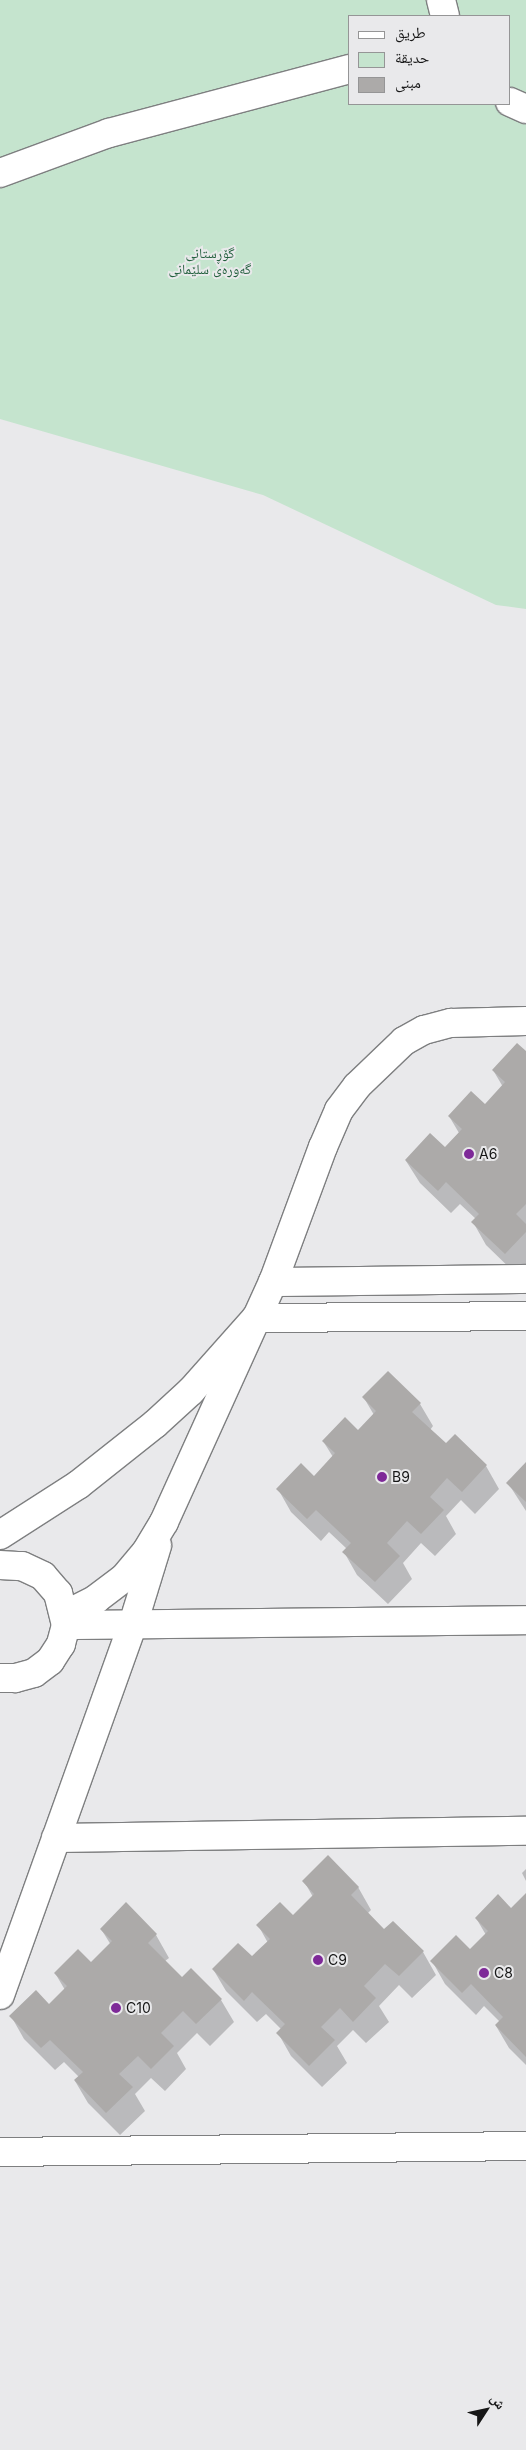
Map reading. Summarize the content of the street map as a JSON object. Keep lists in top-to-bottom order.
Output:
{
  "parks": ["گۆڕستانی گەورەی سلێمانی"],
  "places": [
    "A6",
    "B9",
    "C9",
    "C8",
    "C10"
  ],
  "legend": ["طريق", "حديقة", "مبنى"],
  "north": "top right"
}
